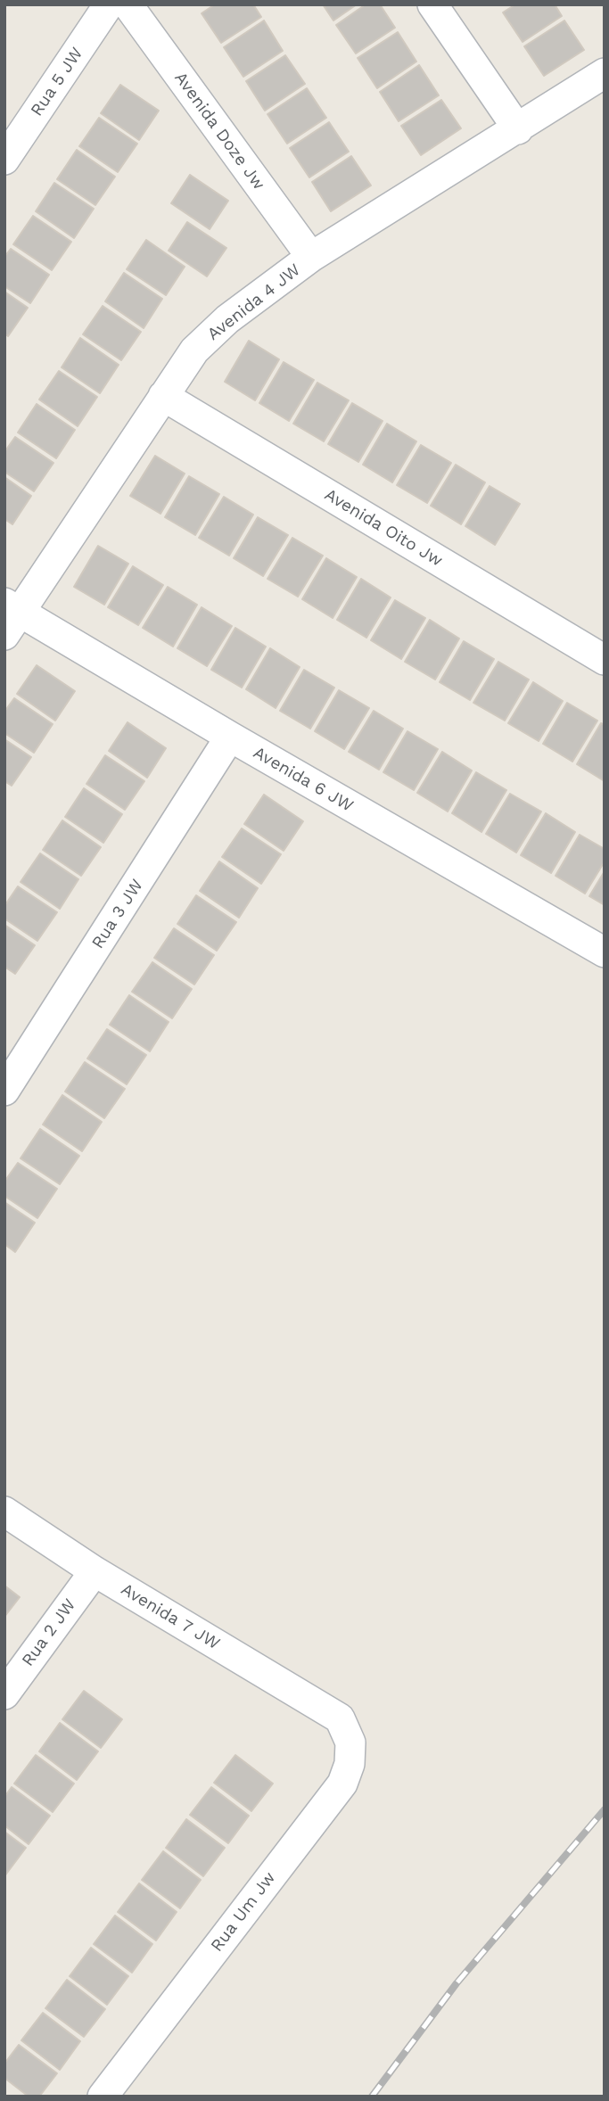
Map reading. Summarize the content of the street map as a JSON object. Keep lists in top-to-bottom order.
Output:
{
  "streets": {
    "street": [
      "Rua 5 JW",
      "Avenida Doze Jw",
      "Avenida 4 JW",
      "Avenida Oito Jw",
      "Avenida 6 JW",
      "Rua 3 JW",
      "Avenida 7 JW",
      "Rua 2 JW",
      "Rua Um Jw"
    ]
  },
  "crossings": [
    ["Avenida Doze Jw", "Avenida 4 JW"],
    ["Avenida 4 JW", "Avenida Oito Jw"],
    ["Avenida 4 JW", "Avenida 6 JW"],
    ["Avenida 6 JW", "Rua 3 JW"],
    ["Avenida 7 JW", "Rua 2 JW"],
    ["Avenida 7 JW", "Rua Um Jw"]
  ]
}
